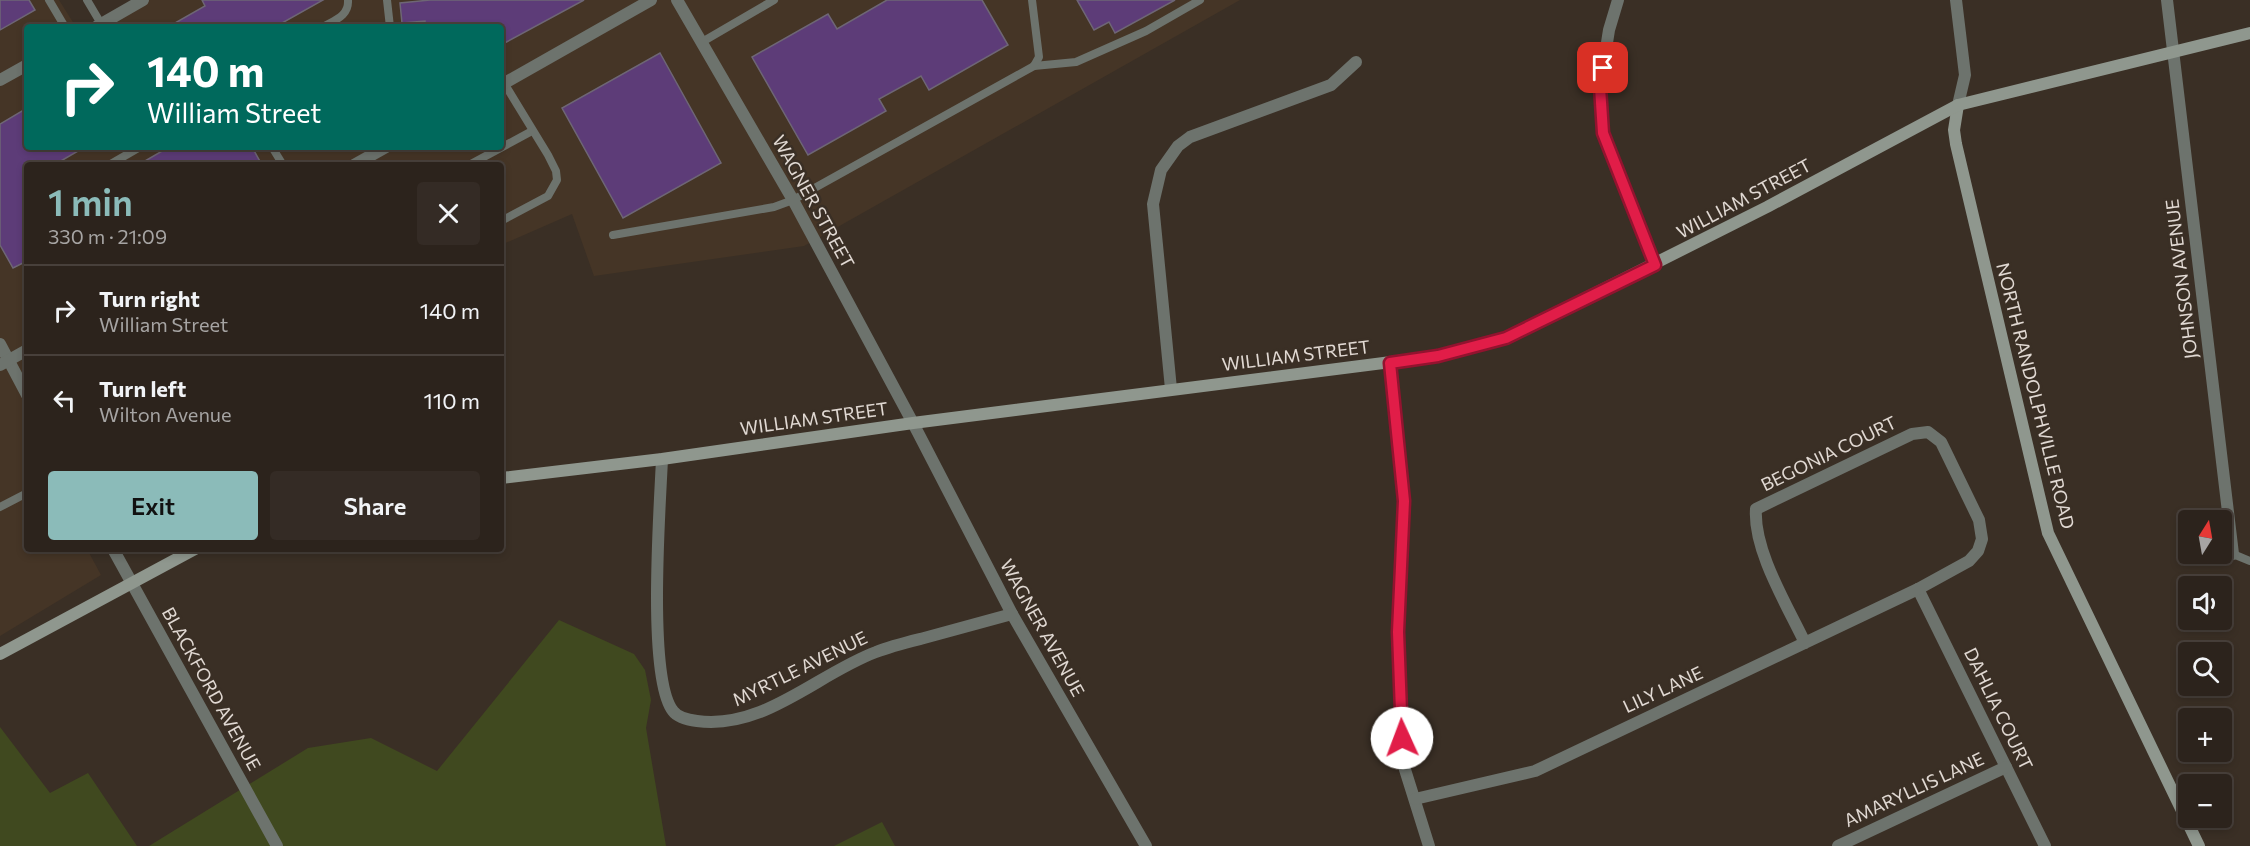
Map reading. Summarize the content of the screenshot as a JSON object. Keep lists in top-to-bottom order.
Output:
{
  "streets": {
    "main road": ["WILLIAM STREET", "NORTH RANDOLPHVILLE ROAD"],
    "street": [
      "WAGNER STREET",
      "JOHNSON AVENUE",
      "BEGONIA COURT",
      "WAGNER AVENUE",
      "MYRTLE AVENUE",
      "BLACKFORD AVENUE",
      "LILY LANE",
      "DAHLIA COURT",
      "AMARYLLIS LANE"
    ]
  },
  "crossings": [
    ["WILLIAM STREET", "WAGNER STREET"],
    ["WILLIAM STREET", "JOHNSON AVENUE"],
    ["WILLIAM STREET", "NORTH RANDOLPHVILLE ROAD"],
    ["WILLIAM STREET", "WAGNER AVENUE"],
    ["WILLIAM STREET", "MYRTLE AVENUE"],
    ["WAGNER STREET", "WAGNER AVENUE"],
    ["BEGONIA COURT", "LILY LANE"],
    ["BEGONIA COURT", "DAHLIA COURT"],
    ["WAGNER AVENUE", "MYRTLE AVENUE"],
    ["LILY LANE", "DAHLIA COURT"],
    ["DAHLIA COURT", "AMARYLLIS LANE"]
  ],
  "north": "top",
  "page": {
    "turn": ["140 m", "William Street"],
    "heading": ["1 min", "330 m · 21:09"],
    "list": [
      {
        "name": "Turn right",
        "note": "William Street",
        "value": "140 m"
      },
      {
        "name": "Turn left",
        "note": "Wilton Avenue",
        "value": "110 m"
      }
    ],
    "buttons": ["Exit", "Share"],
    "map_buttons": ["+", "−"]
  }
}
